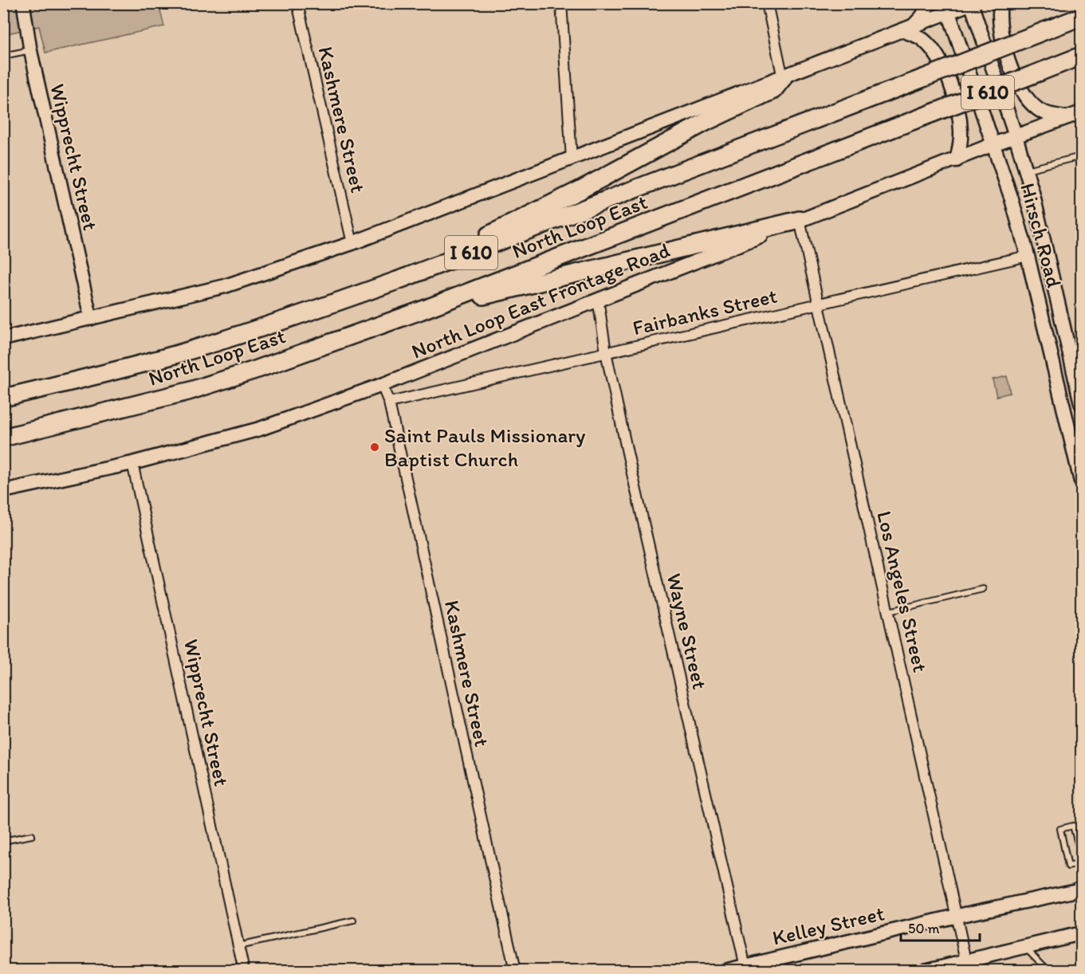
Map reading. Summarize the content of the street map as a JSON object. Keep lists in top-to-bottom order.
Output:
{
  "streets": {
    "highway": ["I 610", "North Loop East"],
    "main road": ["Hirsch Road", "North Loop East Frontage Road", "Kelley Street"],
    "street": [
      "Kashmere Street",
      "Wipprecht Street",
      "Fairbanks Street",
      "Los Angeles Street",
      "Wayne Street"
    ]
  },
  "crossings": [
    ["Kashmere Street", "North Loop East Frontage Road"],
    ["Kashmere Street", "Fairbanks Street"],
    ["Wipprecht Street", "North Loop East Frontage Road"],
    ["Hirsch Road", "North Loop East Frontage Road"],
    ["Hirsch Road", "Fairbanks Street"],
    ["North Loop East Frontage Road", "Los Angeles Street"],
    ["North Loop East Frontage Road", "Wayne Street"],
    ["Fairbanks Street", "Los Angeles Street"],
    ["Fairbanks Street", "Wayne Street"],
    ["Los Angeles Street", "Kelley Street"],
    ["Wayne Street", "Kelley Street"]
  ],
  "places": ["Saint Pauls Missionary Baptist Church"],
  "scale_bar": "50 m"
}
